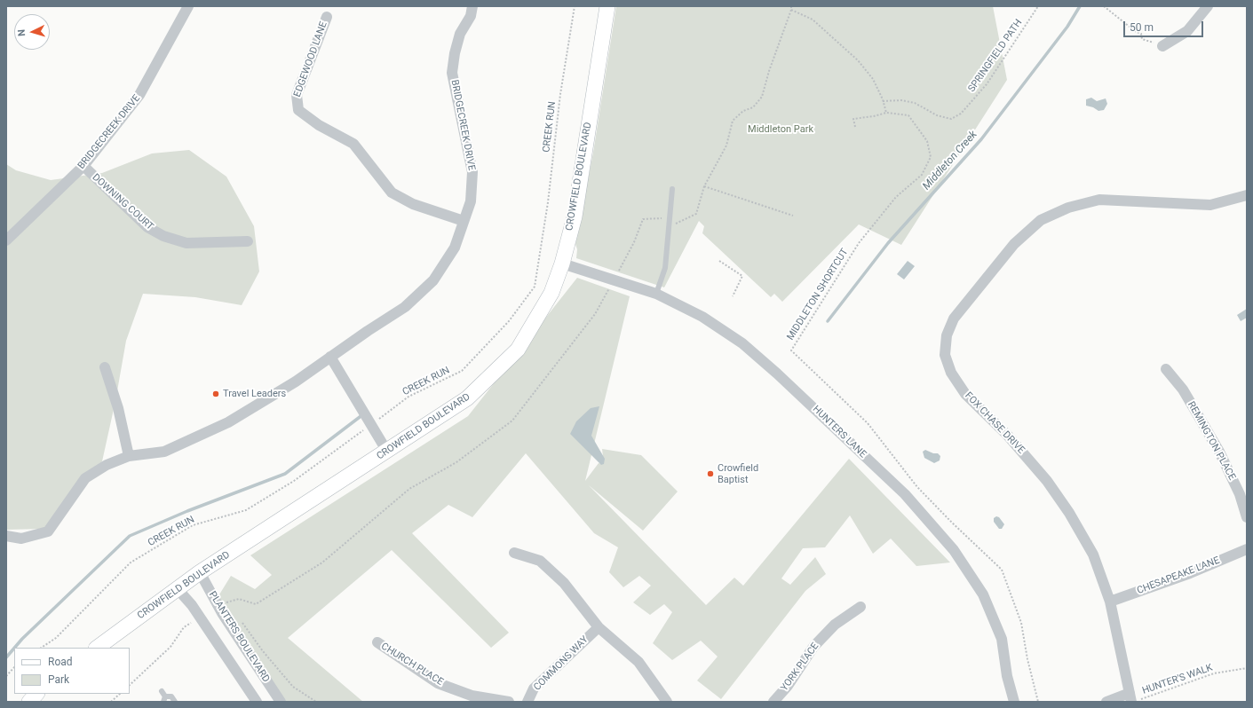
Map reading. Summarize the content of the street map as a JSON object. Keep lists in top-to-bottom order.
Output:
{
  "streets": {
    "main road": ["CROWFIELD BOULEVARD"],
    "street": [
      "EDGEWOOD LANE",
      "BRIDGECREEK DRIVE",
      "DOWNING COURT",
      "FOX CHASE DRIVE",
      "HUNTERS LANE",
      "REMINGTON PLACE",
      "CHESAPEAKE LANE",
      "PLANTERS BOULEVARD",
      "COMMONS WAY",
      "CHURCH PLACE",
      "YORK PLACE"
    ],
    "path": [
      "SPRINGFIELD PATH",
      "CREEK RUN",
      "MIDDLETON SHORTCUT",
      "HUNTER'S WALK"
    ]
  },
  "crossings": [
    ["EDGEWOOD LANE", "BRIDGECREEK DRIVE"],
    ["BRIDGECREEK DRIVE", "DOWNING COURT"],
    ["CROWFIELD BOULEVARD", "HUNTERS LANE"],
    ["CROWFIELD BOULEVARD", "PLANTERS BOULEVARD"],
    ["FOX CHASE DRIVE", "CHESAPEAKE LANE"],
    ["FOX CHASE DRIVE", "HUNTER'S WALK"]
  ],
  "water": ["Middleton Creek"],
  "parks": ["Middleton Park"],
  "places": ["Travel Leaders", "Crowfield Baptist"],
  "legend": ["Road", "Park"],
  "scale_bar": "50 m",
  "north": "left"
}
